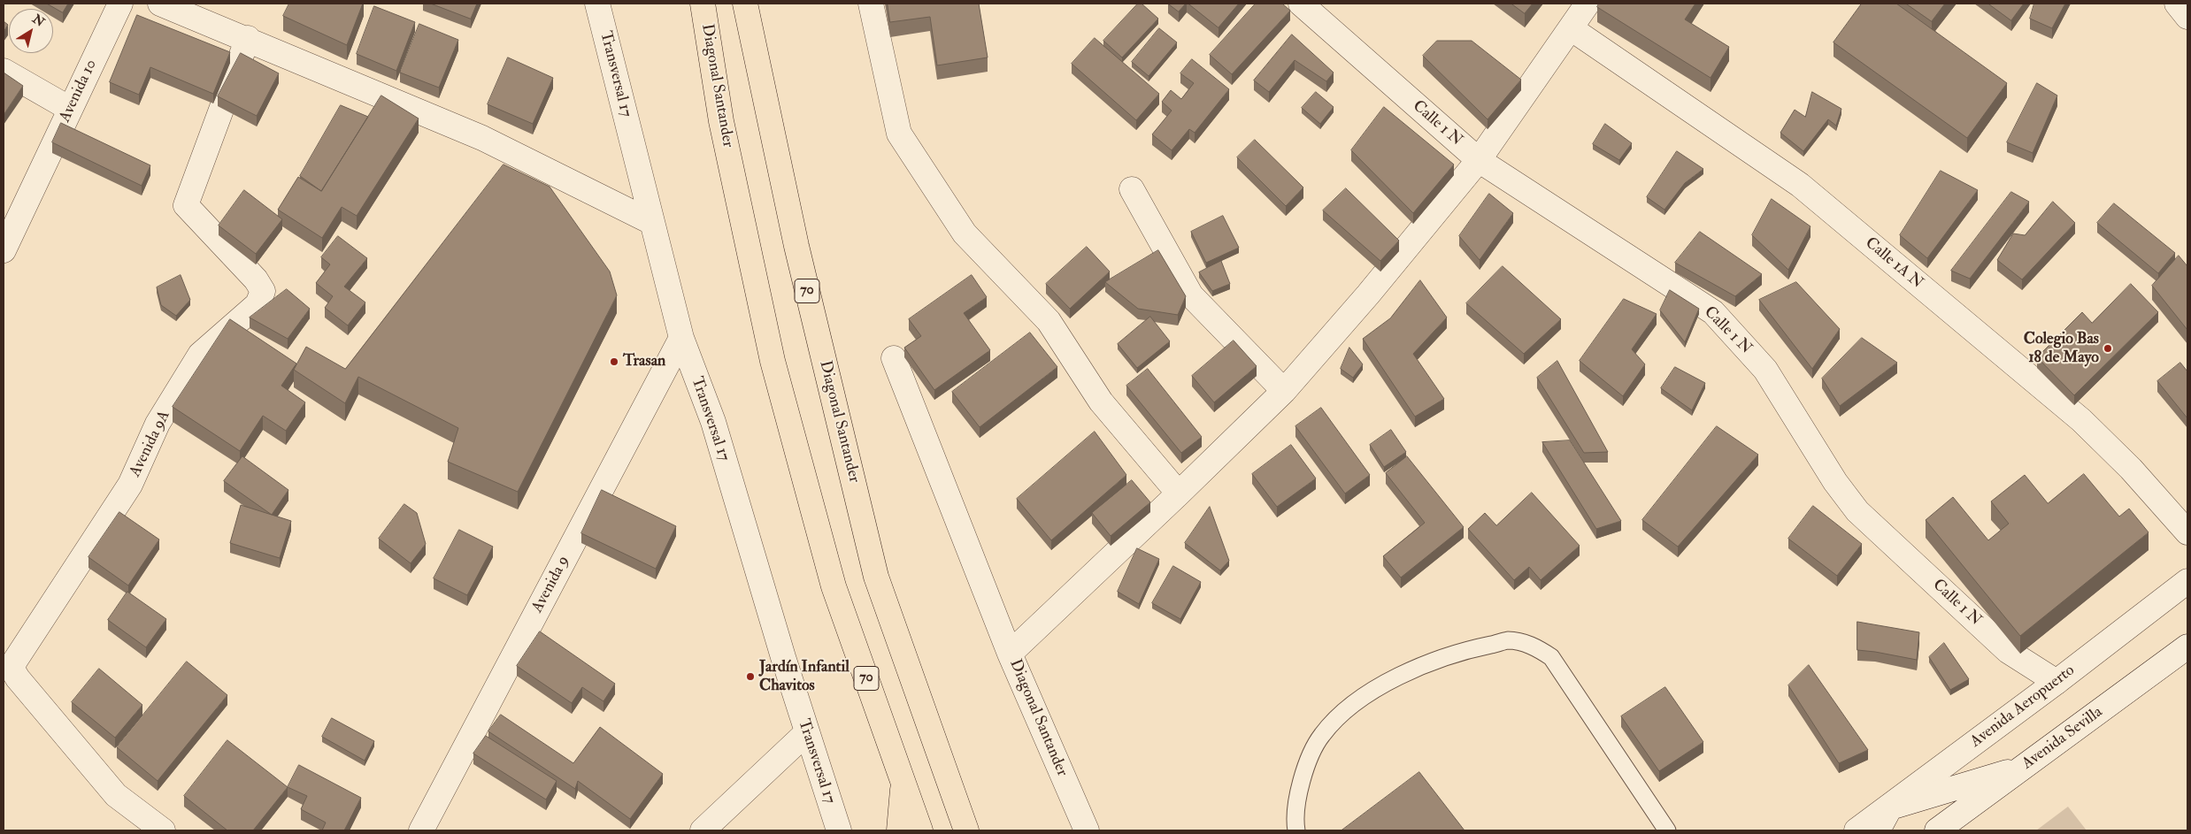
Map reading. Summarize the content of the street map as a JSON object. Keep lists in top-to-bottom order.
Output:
{
  "streets": {
    "main road": ["Diagonal Santander", "70"],
    "street": [
      "Transversal 17",
      "Avenida 10",
      "Calle 1 N",
      "Calle 1A N",
      "Avenida 9A",
      "Avenida 9",
      "Avenida Aeropuerto",
      "Avenida Sevilla"
    ]
  },
  "crossings": [
    ["Transversal 17", "Avenida 9"],
    ["Calle 1 N", "Avenida Aeropuerto"]
  ],
  "places": ["Colegio Bas 18 de Mayo", "Trasan", "Jardín Infantil Chavitos"],
  "north": "top right"
}
